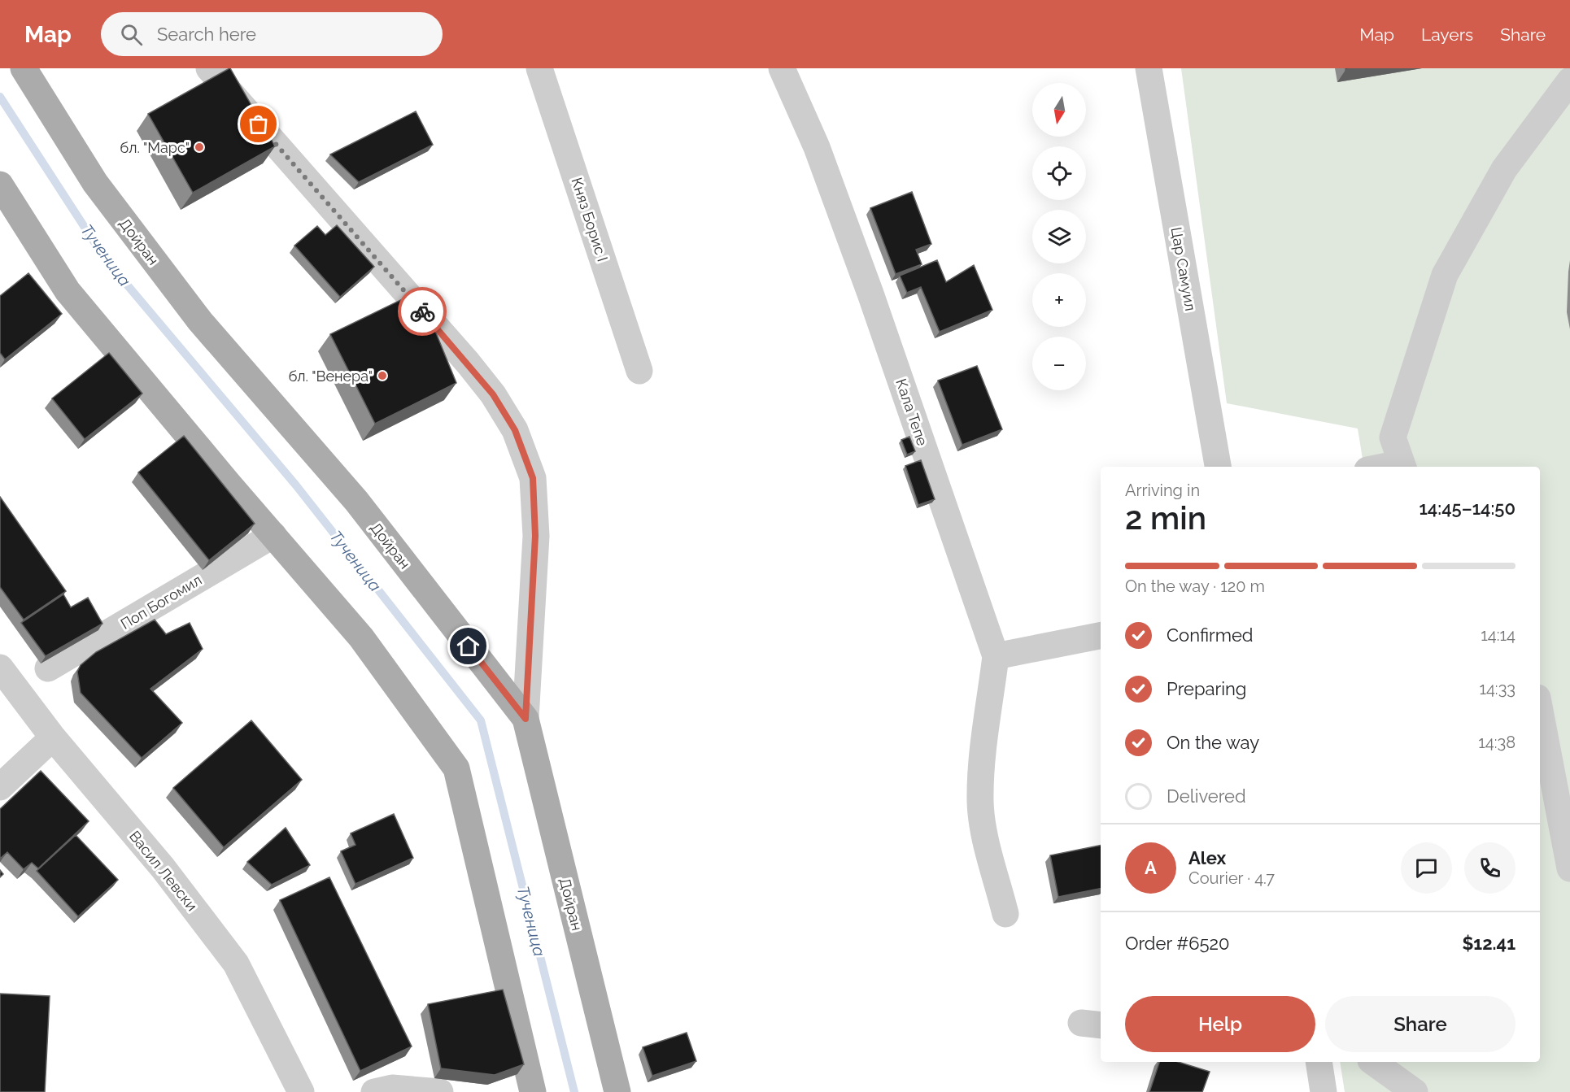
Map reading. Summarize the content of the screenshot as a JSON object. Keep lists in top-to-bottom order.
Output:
{
  "streets": {
    "main road": ["Дойран"],
    "street": [
      "Княз Борис I",
      "Цар Самуил",
      "Кала Тепе",
      "Поп Богомил",
      "Васил Левски"
    ]
  },
  "water": ["Тученица"],
  "places": ["бл. \"Марс\"", "бл. \"Венера\""],
  "north": "bottom",
  "page": {
    "header": "Map",
    "search": "Search here",
    "nav": ["Map", "Layers", "Share"],
    "map_buttons": ["+", "−"],
    "heading": ["2 min", "Arriving in", "14:45–14:50"],
    "panel": [
      "Alex",
      "Courier · 4.7",
      "Order #6520",
      "$12.41"
    ],
    "bar": "On the way · 120 m",
    "list": [
      ["Confirmed", "14:14"],
      ["Preparing", "14:33"],
      ["On the way", "14:38"],
      "Delivered"
    ],
    "round": "A",
    "buttons": ["Help", "Share"]
  }
}
